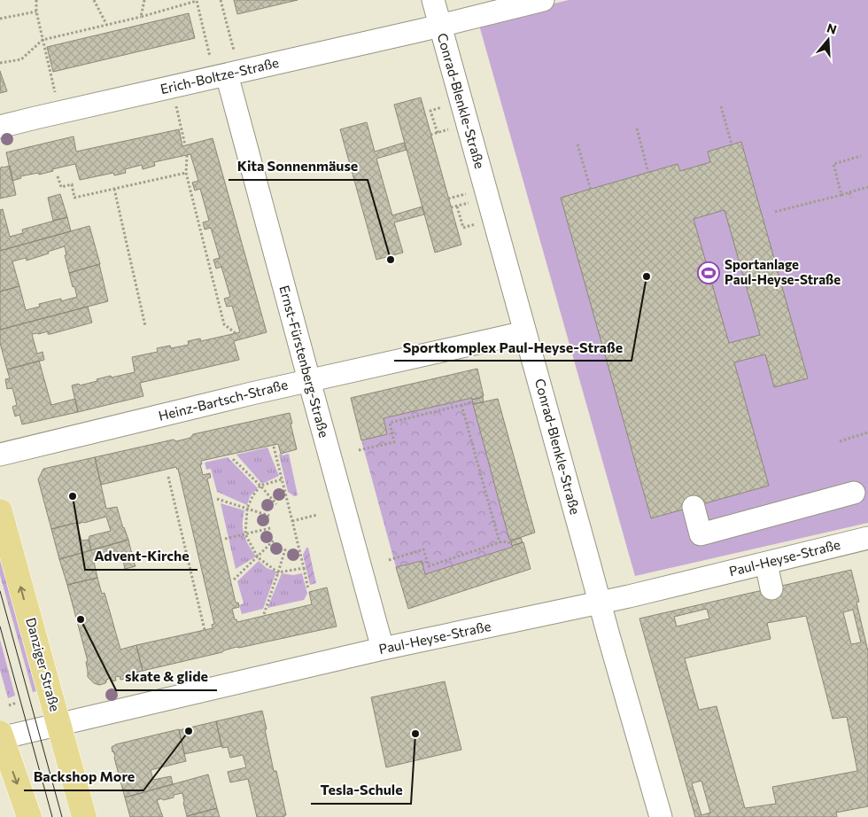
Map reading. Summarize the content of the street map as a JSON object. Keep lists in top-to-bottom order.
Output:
{
  "streets": {
    "main road": ["Danziger Straße"],
    "street": [
      "Erich-Boltze-Straße",
      "Conrad-Blenkle-Straße",
      "Ernst-Fürstenberg-Straße",
      "Heinz-Bartsch-Straße",
      "Paul-Heyse-Straße"
    ]
  },
  "crossings": [
    ["Erich-Boltze-Straße", "Conrad-Blenkle-Straße"],
    ["Erich-Boltze-Straße", "Ernst-Fürstenberg-Straße"],
    ["Conrad-Blenkle-Straße", "Heinz-Bartsch-Straße"],
    ["Conrad-Blenkle-Straße", "Paul-Heyse-Straße"],
    ["Ernst-Fürstenberg-Straße", "Heinz-Bartsch-Straße"],
    ["Ernst-Fürstenberg-Straße", "Paul-Heyse-Straße"],
    ["Paul-Heyse-Straße", "Danziger Straße"]
  ],
  "one_way": ["Danziger Straße"],
  "places": {
    "other": [
      "Kita Sonnenmäuse",
      "Sportkomplex Paul-Heyse-Straße",
      "Advent-Kirche",
      "skate & glide",
      "Backshop More",
      "Tesla-Schule"
    ],
    "sports": ["Sportanlage Paul-Heyse-Straße"]
  },
  "north": "top"
}
